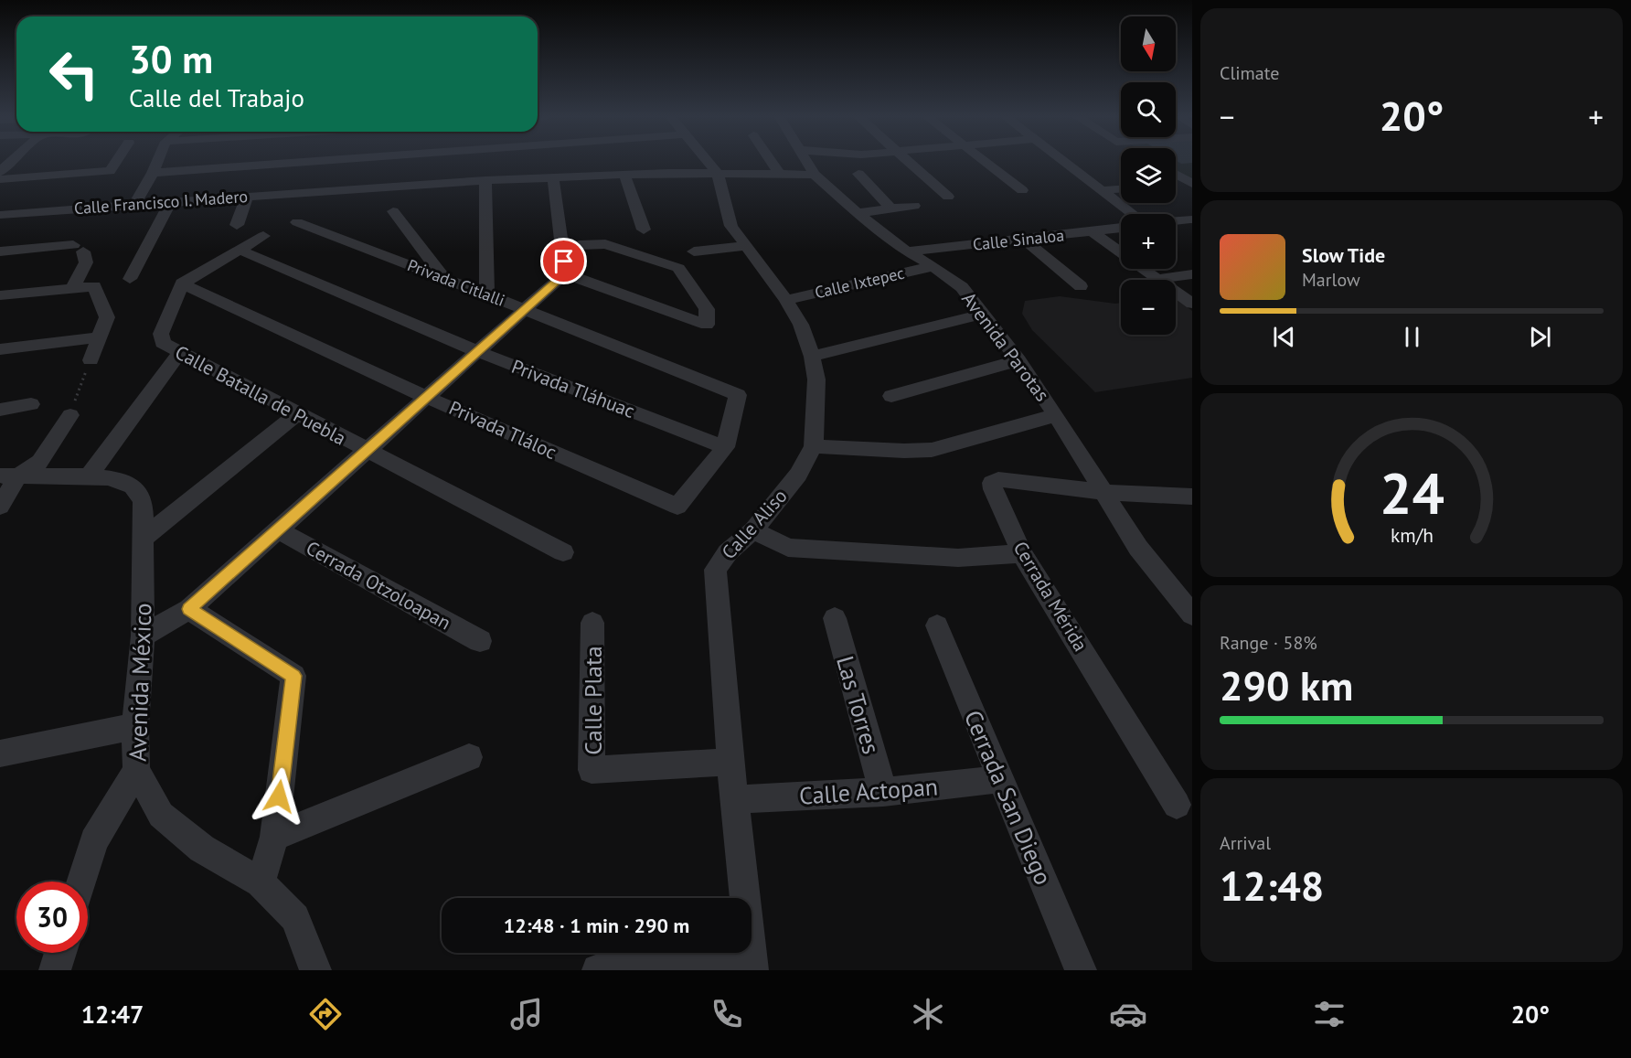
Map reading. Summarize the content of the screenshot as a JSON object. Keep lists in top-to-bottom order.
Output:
{
  "streets": {
    "street": [
      "Calle Francisco I. Madero",
      "Calle Sinaloa",
      "Privada Citlalli",
      "Calle Ixtepec",
      "Avenida Parotas",
      "Privada Tláhuac",
      "Calle Batalla de Puebla",
      "Privada Tláloc",
      "Calle Aliso",
      "Cerrada Otzoloapan",
      "Cerrada Mérida",
      "Avenida México",
      "Calle Plata",
      "Las Torres",
      "Calle Actopan",
      "Cerrada San Diego"
    ]
  },
  "crossings": [
    ["Calle Francisco I. Madero", "Avenida Parotas"],
    ["Calle Francisco I. Madero", "Calle Aliso"],
    ["Calle Sinaloa", "Avenida Parotas"],
    ["Privada Citlalli", "Privada Tláloc"],
    ["Calle Ixtepec", "Avenida Parotas"],
    ["Calle Ixtepec", "Calle Aliso"],
    ["Avenida Parotas", "Cerrada Mérida"],
    ["Privada Tláhuac", "Privada Tláloc"],
    ["Calle Batalla de Puebla", "Privada Tláloc"],
    ["Calle Aliso", "Calle Plata"],
    ["Calle Aliso", "Calle Actopan"],
    ["Las Torres", "Calle Actopan"],
    ["Calle Actopan", "Cerrada San Diego"]
  ],
  "north": "bottom",
  "page": {
    "tile": [
      "Climate",
      ["Range · 58%", "290 km"],
      ["Arrival", "12:48"]
    ],
    "map_buttons": ["+", "−"],
    "turn": ["30 m", "Calle del Trabajo"],
    "heat": ["−", "20°", "+"],
    "song": ["Slow Tide", "Marlow"],
    "limit": "30",
    "trip": "12:48 · 1 min · 290 m",
    "tabs": ["12:47", "20°"],
    "gauge": ["24", "km/h"]
  }
}
